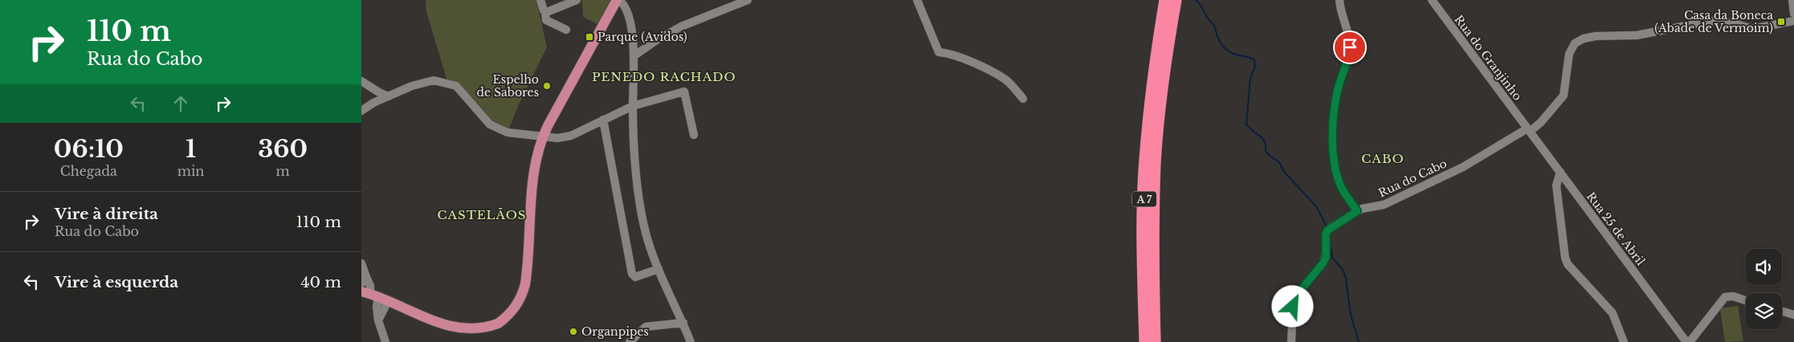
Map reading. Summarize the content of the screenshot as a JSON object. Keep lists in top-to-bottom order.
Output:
{
  "streets": {
    "highway": ["A 7"],
    "street": ["Rua do Granjinho", "Rua do Cabo", "Rua 25 de Abril"]
  },
  "crossings": [
    ["Rua do Granjinho", "Rua do Cabo"],
    ["Rua do Granjinho", "Rua 25 de Abril"],
    ["Rua do Cabo", "Rua 25 de Abril"]
  ],
  "districts": ["PENEDO RACHADO", "CABO", "CASTELÃOS"],
  "places": {
    "transit": ["Casa da Boneca (Abade de Vermoim)", "Parque (Avidos)"],
    "other": ["Espelho de Sabores", "Organpipes"]
  },
  "page": {
    "turn": ["110 m", "Rua do Cabo"],
    "eta": [
      "06:10",
      "Chegada",
      "1",
      "min",
      "360",
      "m"
    ],
    "list": [
      {
        "name": "Vire à direita",
        "note": "Rua do Cabo",
        "value": "110 m"
      },
      {
        "name": "Vire à esquerda",
        "value": "40 m"
      }
    ]
  }
}
